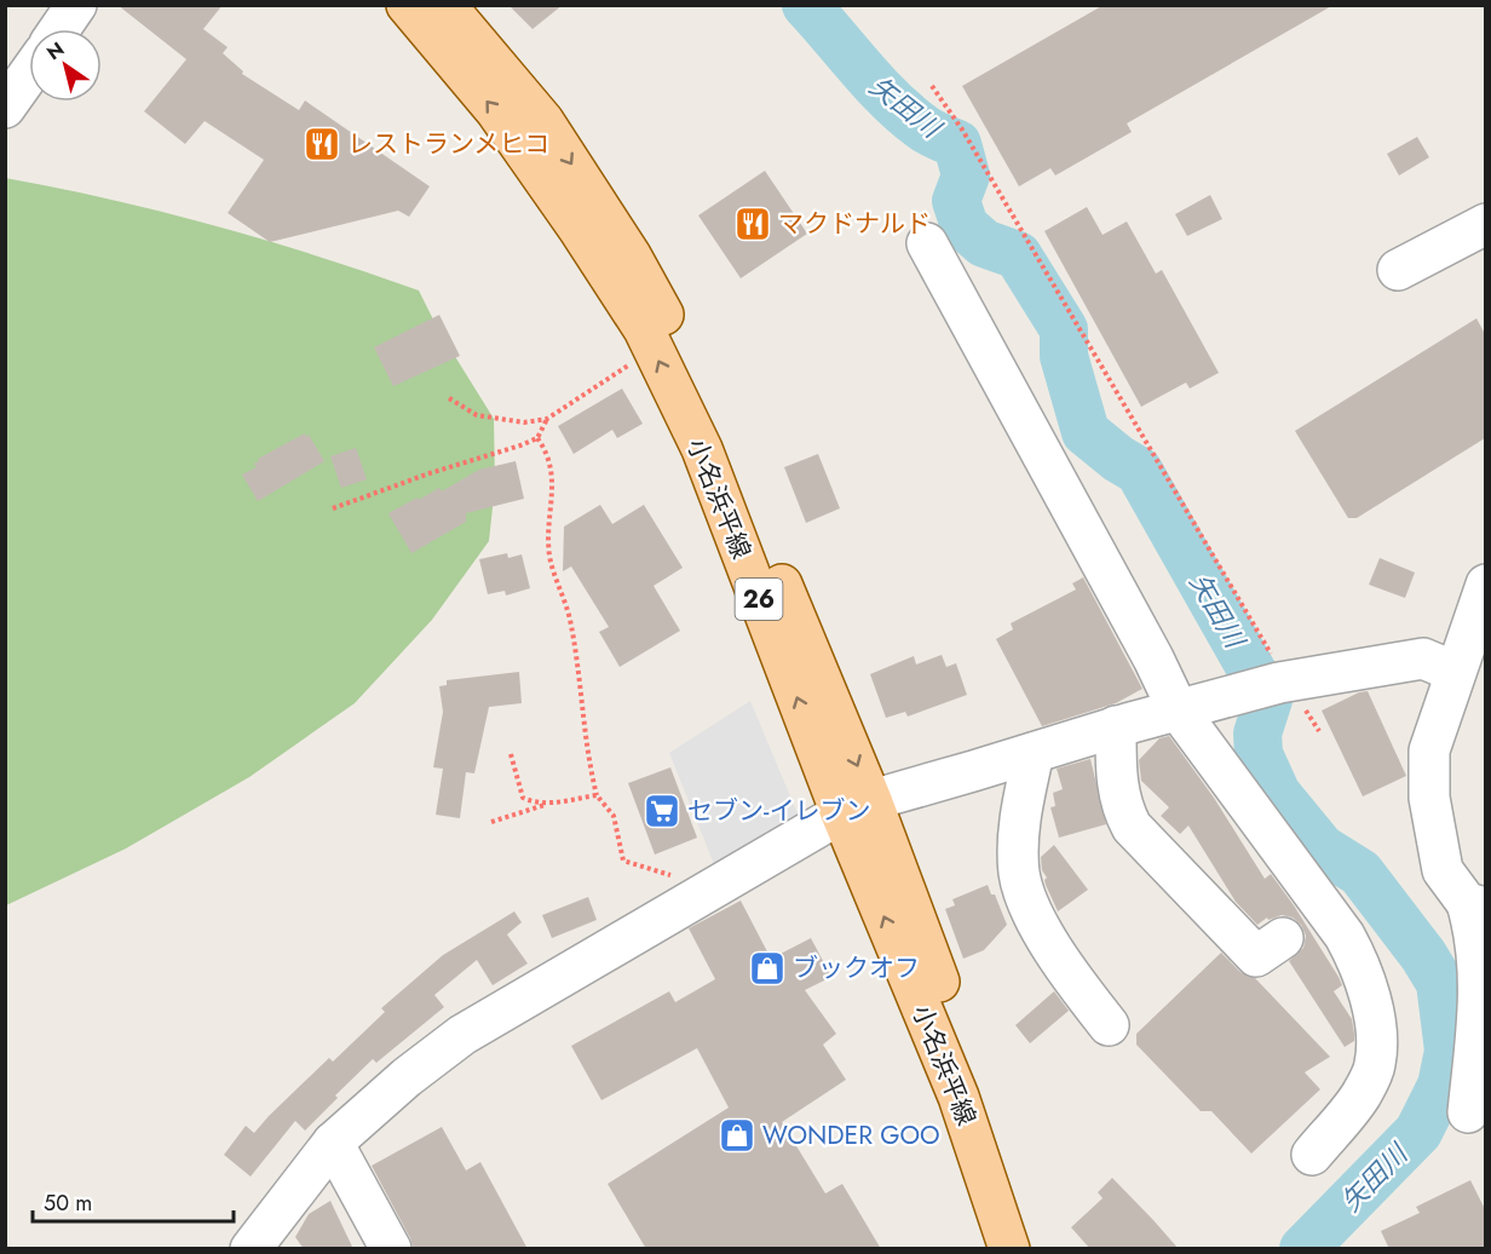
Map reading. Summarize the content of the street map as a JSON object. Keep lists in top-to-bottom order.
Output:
{
  "streets": {
    "main road": ["小名浜平線", "26"]
  },
  "water": ["矢田川"],
  "places": {
    "restaurant": ["レストランメヒコ", "マクドナルド"],
    "supermarket": ["セブン-イレブン"],
    "shop": ["ブックオフ", "WONDER GOO"]
  },
  "scale_bar": "50 m",
  "north": "top left"
}
